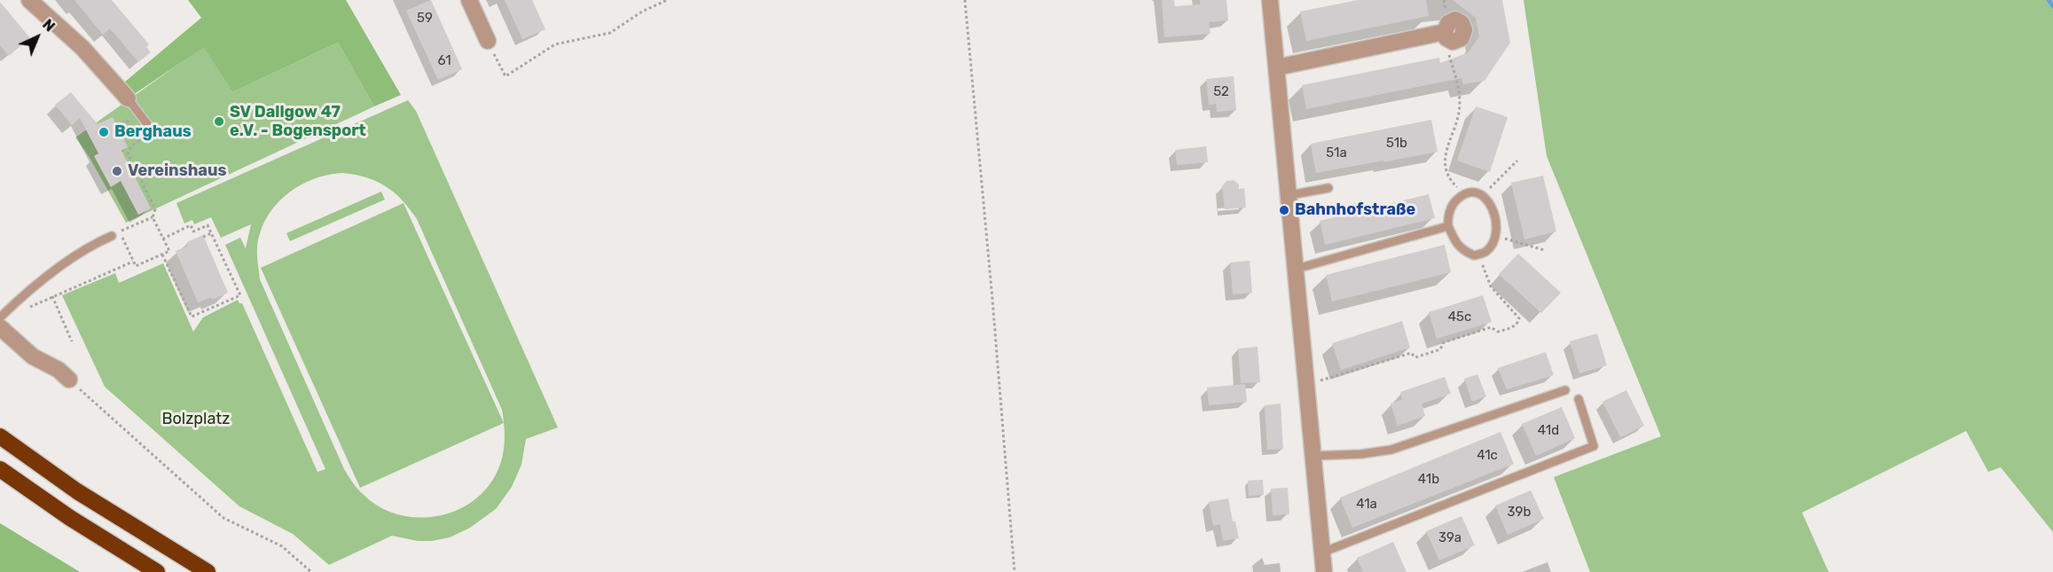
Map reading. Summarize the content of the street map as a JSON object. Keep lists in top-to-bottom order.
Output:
{
  "parks": ["Bolzplatz"],
  "places": [
    "SV Dallgow 47 e.V. - Bogensport",
    "Berghaus",
    "Vereinshaus",
    "Bahnhofstraße"
  ],
  "house_numbers": [
    "59",
    "61",
    "52",
    "51b",
    "51a",
    "45c",
    "41d",
    "41c",
    "41b",
    "41a",
    "39b",
    "39a"
  ],
  "north": "top right"
}
